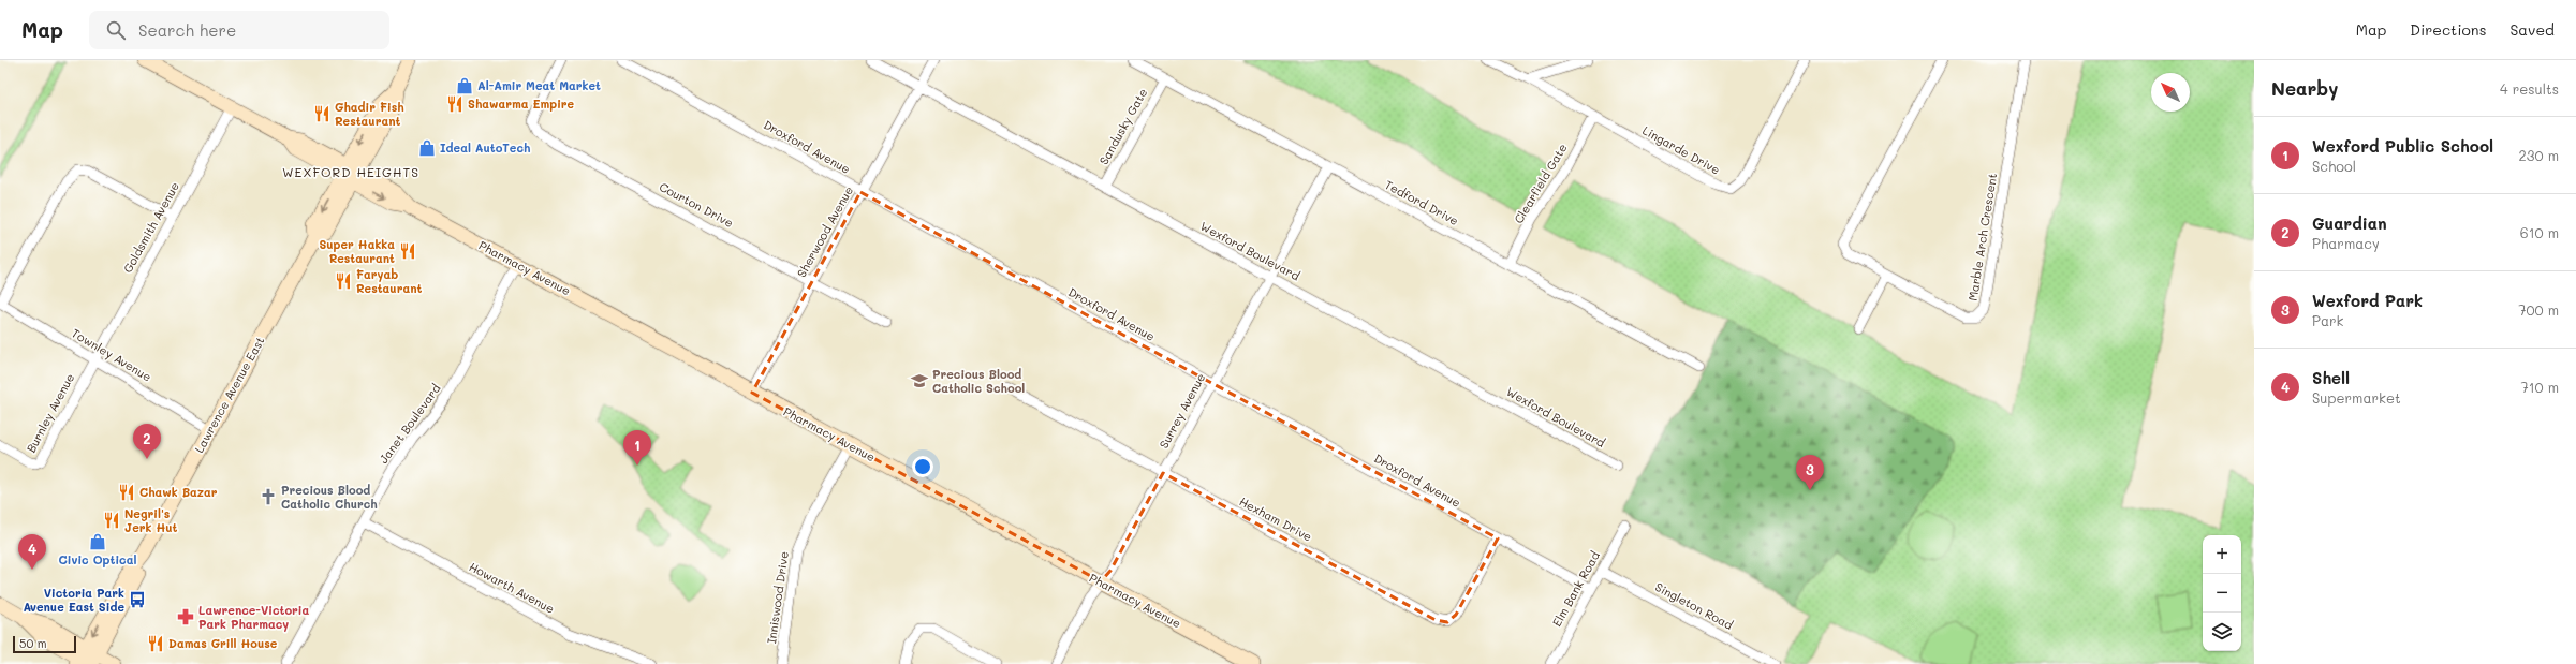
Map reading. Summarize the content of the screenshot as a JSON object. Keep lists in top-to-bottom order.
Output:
{
  "streets": {
    "street": [
      "Sandusky Gate",
      "Droxford Avenue",
      "Lingarde Drive",
      "Clearfield Gate",
      "Tedford Drive",
      "Courton Drive",
      "Goldsmith Avenue",
      "Sherwood Avenue",
      "Marble Arch Crescent",
      "Wexford Boulevard",
      "Pharmacy Avenue",
      "Townley Avenue",
      "Lawrence Avenue East",
      "Surrey Avenue",
      "Burnley Avenue",
      "Janet Boulevard",
      "Hexham Drive",
      "Howarth Avenue",
      "Elm Bank Road",
      "Inniswood Drive",
      "Singleton Road"
    ]
  },
  "crossings": [
    ["Sandusky Gate", "Tedford Drive"],
    ["Sandusky Gate", "Wexford Boulevard"],
    ["Droxford Avenue", "Sherwood Avenue"],
    ["Droxford Avenue", "Surrey Avenue"],
    ["Droxford Avenue", "Hexham Drive"],
    ["Droxford Avenue", "Elm Bank Road"],
    ["Lingarde Drive", "Clearfield Gate"],
    ["Clearfield Gate", "Tedford Drive"],
    ["Tedford Drive", "Surrey Avenue"],
    ["Courton Drive", "Sherwood Avenue"],
    ["Goldsmith Avenue", "Pharmacy Avenue"],
    ["Goldsmith Avenue", "Townley Avenue"],
    ["Goldsmith Avenue", "Burnley Avenue"],
    ["Sherwood Avenue", "Wexford Boulevard"],
    ["Sherwood Avenue", "Pharmacy Avenue"],
    ["Wexford Boulevard", "Surrey Avenue"],
    ["Pharmacy Avenue", "Lawrence Avenue East"],
    ["Pharmacy Avenue", "Surrey Avenue"],
    ["Pharmacy Avenue", "Janet Boulevard"],
    ["Pharmacy Avenue", "Inniswood Drive"],
    ["Townley Avenue", "Lawrence Avenue East"],
    ["Townley Avenue", "Burnley Avenue"],
    ["Surrey Avenue", "Hexham Drive"],
    ["Janet Boulevard", "Howarth Avenue"],
    ["Elm Bank Road", "Singleton Road"]
  ],
  "districts": ["WEXFORD HEIGHTS"],
  "places": {
    "shop": ["Al-Amir Meat Market", "Ideal AutoTech", "Civic Optical"],
    "restaurant": [
      "Shawarma Empire",
      "Ghadir Fish Restaurant",
      "Super Hakka Restaurant",
      "Faryab Restaurant",
      "Chawk Bazar",
      "Negril's Jerk Hut",
      "Damas Grill House"
    ],
    "school or university": ["Precious Blood Catholic School"],
    "church": ["Precious Blood Catholic Church"],
    "bus stop": ["Victoria Park Avenue East Side"],
    "pharmacy": ["Lawrence-Victoria Park Pharmacy"]
  },
  "scale_bar": "50 m",
  "north": "top left",
  "page": {
    "header": "Map",
    "search": "Search here",
    "nav": ["Map", "Directions", "Saved"],
    "heading": ["Nearby", "4 results"],
    "list": [
      {
        "mark": "1",
        "name": "Wexford Public School",
        "note": "School",
        "value": "230 m"
      },
      {
        "mark": "2",
        "name": "Guardian",
        "note": "Pharmacy",
        "value": "610 m"
      },
      {
        "mark": "3",
        "name": "Wexford Park",
        "note": "Park",
        "value": "700 m"
      },
      {
        "mark": "4",
        "name": "Shell",
        "note": "Supermarket",
        "value": "710 m"
      }
    ],
    "pins": [
      "2",
      "1",
      "3",
      "4"
    ],
    "map_buttons": ["+", "−"],
    "scale": "50 m"
  }
}
